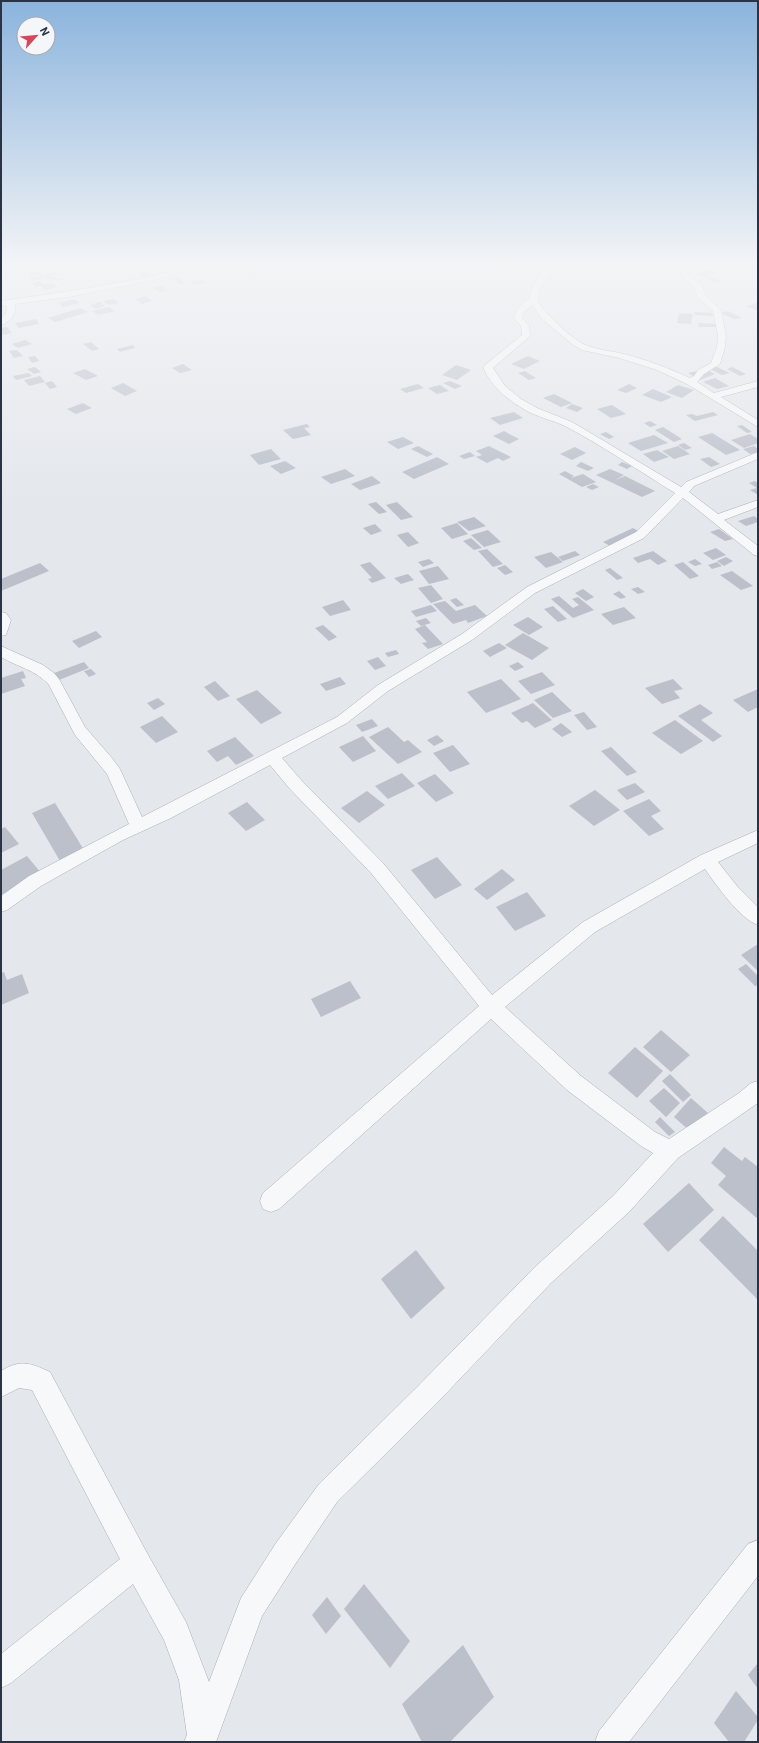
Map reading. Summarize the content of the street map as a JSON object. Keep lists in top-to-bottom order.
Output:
{
  "north": "top right"
}
